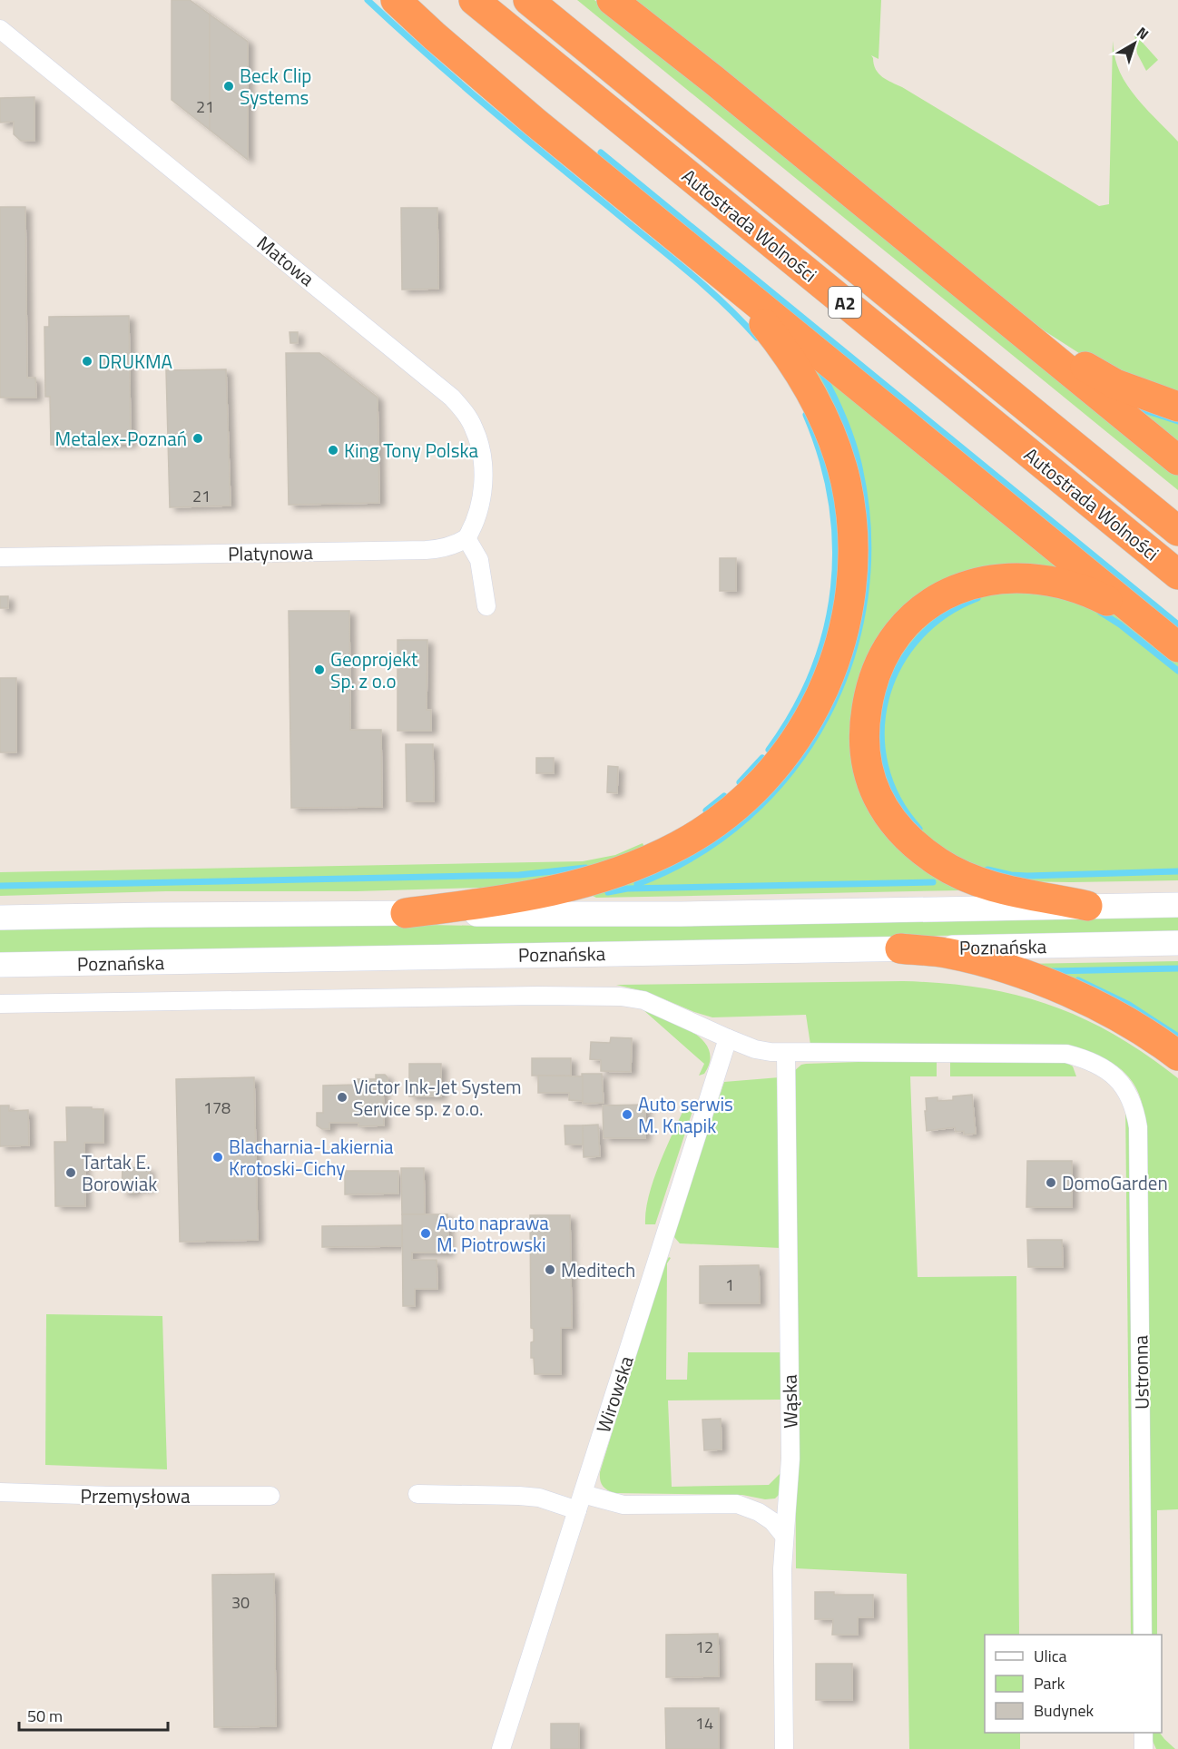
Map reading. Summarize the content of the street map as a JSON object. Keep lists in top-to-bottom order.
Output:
{
  "streets": {
    "highway": ["Autostrada Wolności", "A2"],
    "main road": ["Poznańska"],
    "street": [
      "Matowa",
      "Platynowa",
      "Ustronna",
      "Wirowska",
      "Wąska",
      "Przemysłowa"
    ]
  },
  "crossings": [
    ["Matowa", "Platynowa"],
    ["Ustronna", "Wąska"]
  ],
  "places": [
    "Beck Clip Systems",
    "DRUKMA",
    "Metalex-Poznań",
    "King Tony Polska",
    "Geoprojekt Sp. z o.o",
    "Victor Ink-Jet System Service sp. z o.o.",
    "Auto serwis M. Knapik",
    "Blacharnia-Lakiernia Krotoski-Cichy",
    "Tartak E. Borowiak",
    "DomoGarden",
    "Auto naprawa M. Piotrowski",
    "Meditech"
  ],
  "house_numbers": [
    "21",
    "21",
    "178",
    "1",
    "30",
    "12",
    "14"
  ],
  "legend": ["Ulica", "Park", "Budynek"],
  "scale_bar": "50 m",
  "north": "top right"
}
